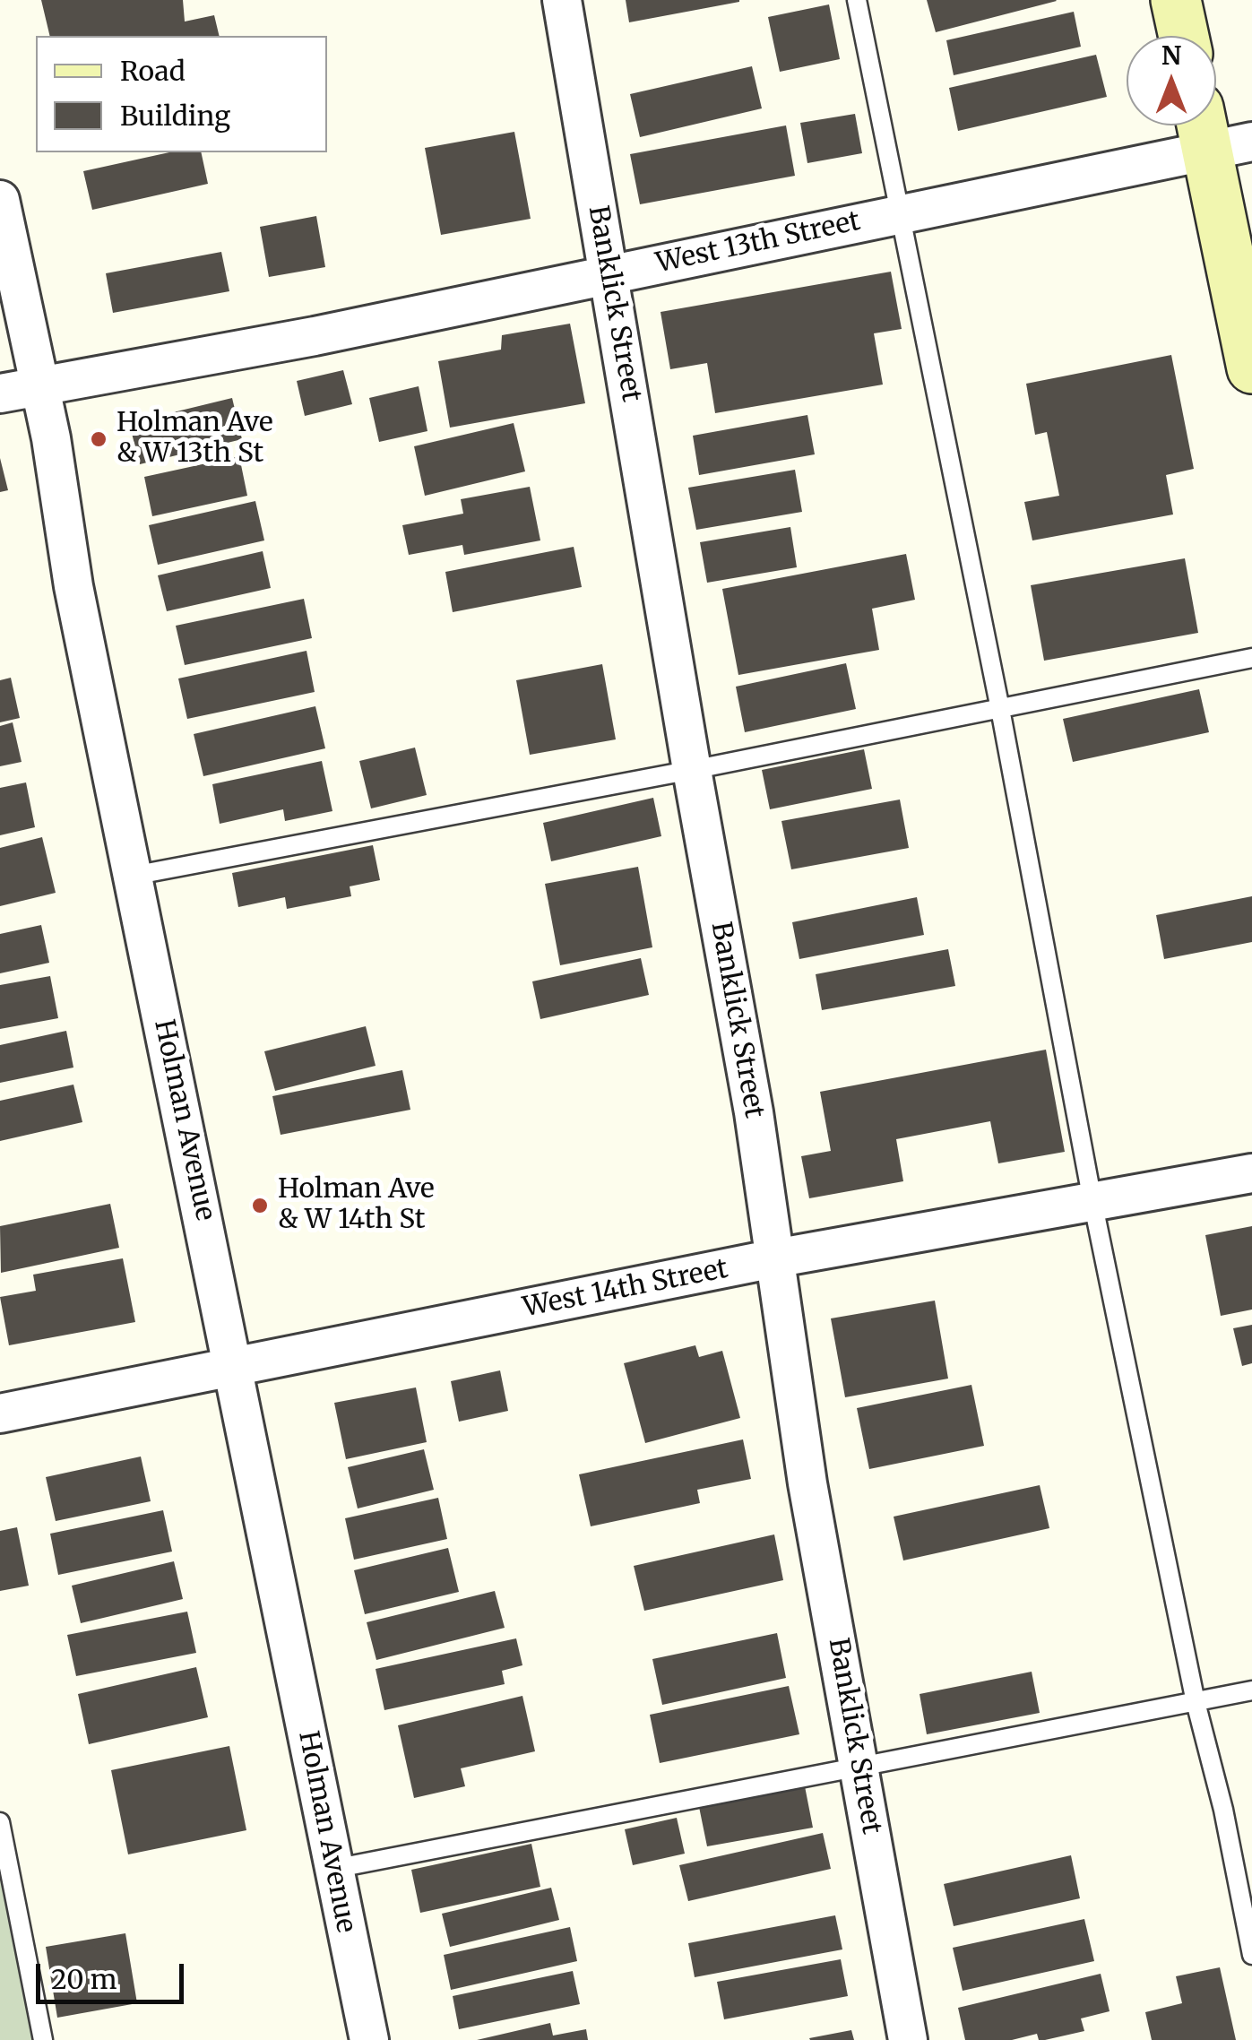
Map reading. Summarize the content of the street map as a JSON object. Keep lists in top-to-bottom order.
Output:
{
  "streets": {
    "street": [
      "West 13th Street",
      "Banklick Street",
      "Holman Avenue",
      "West 14th Street"
    ]
  },
  "crossings": [
    ["West 13th Street", "Banklick Street"],
    ["West 13th Street", "Holman Avenue"],
    ["Banklick Street", "West 14th Street"],
    ["Holman Avenue", "West 14th Street"]
  ],
  "places": ["Holman Ave & W 13th St", "Holman Ave & W 14th St"],
  "legend": ["Road", "Building"],
  "scale_bar": "20 m",
  "north": "top"
}
